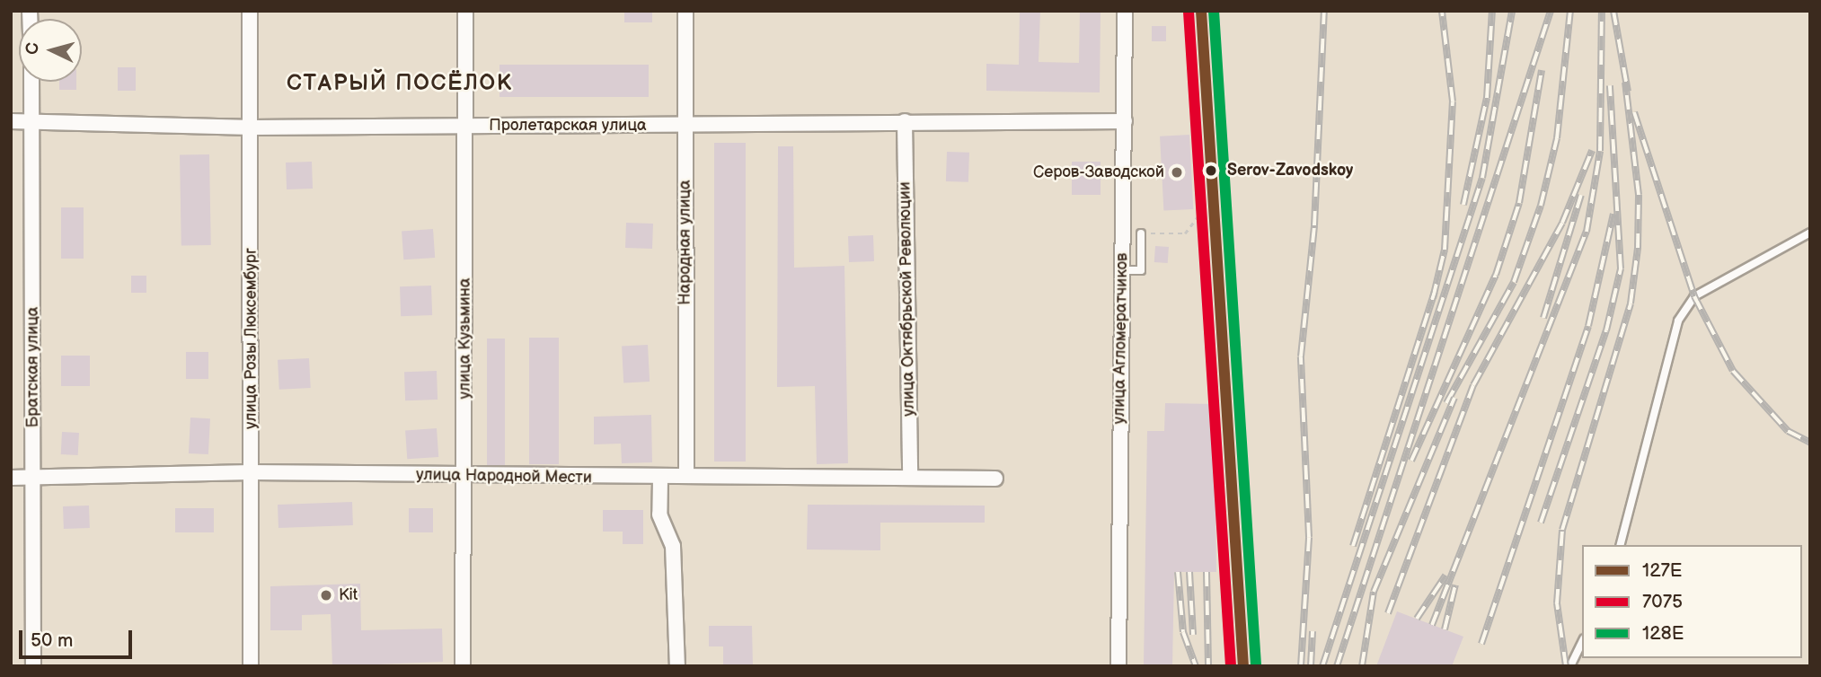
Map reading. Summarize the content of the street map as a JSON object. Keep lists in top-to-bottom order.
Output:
{
  "streets": {
    "street": [
      "Пролетарская улица",
      "Народная улица",
      "улица Октябрьской Революции",
      "улица Розы Люксембург",
      "улица Кузьмина",
      "улица Агломератчиков",
      "Братская улица",
      "улица Народной Мести"
    ]
  },
  "crossings": [
    ["Пролетарская улица", "Народная улица"],
    ["Пролетарская улица", "улица Октябрьской Революции"],
    ["Пролетарская улица", "улица Розы Люксембург"],
    ["Пролетарская улица", "улица Кузьмина"],
    ["Пролетарская улица", "улица Агломератчиков"],
    ["Пролетарская улица", "Братская улица"],
    ["Народная улица", "улица Народной Мести"],
    ["улица Октябрьской Революции", "улица Народной Мести"],
    ["улица Розы Люксембург", "улица Народной Мести"],
    ["улица Кузьмина", "улица Народной Мести"],
    ["Братская улица", "улица Народной Мести"]
  ],
  "districts": ["СТАРЫЙ ПОСЁЛОК"],
  "places": ["Serov-Zavodskoy", "Серов-Заводской", "Kit"],
  "lines": ["transit line 127Е", "transit line 128Е", "transit line 7075"],
  "legend": ["127Е", "7075", "128Е"],
  "scale_bar": "50 m",
  "north": "left"
}
